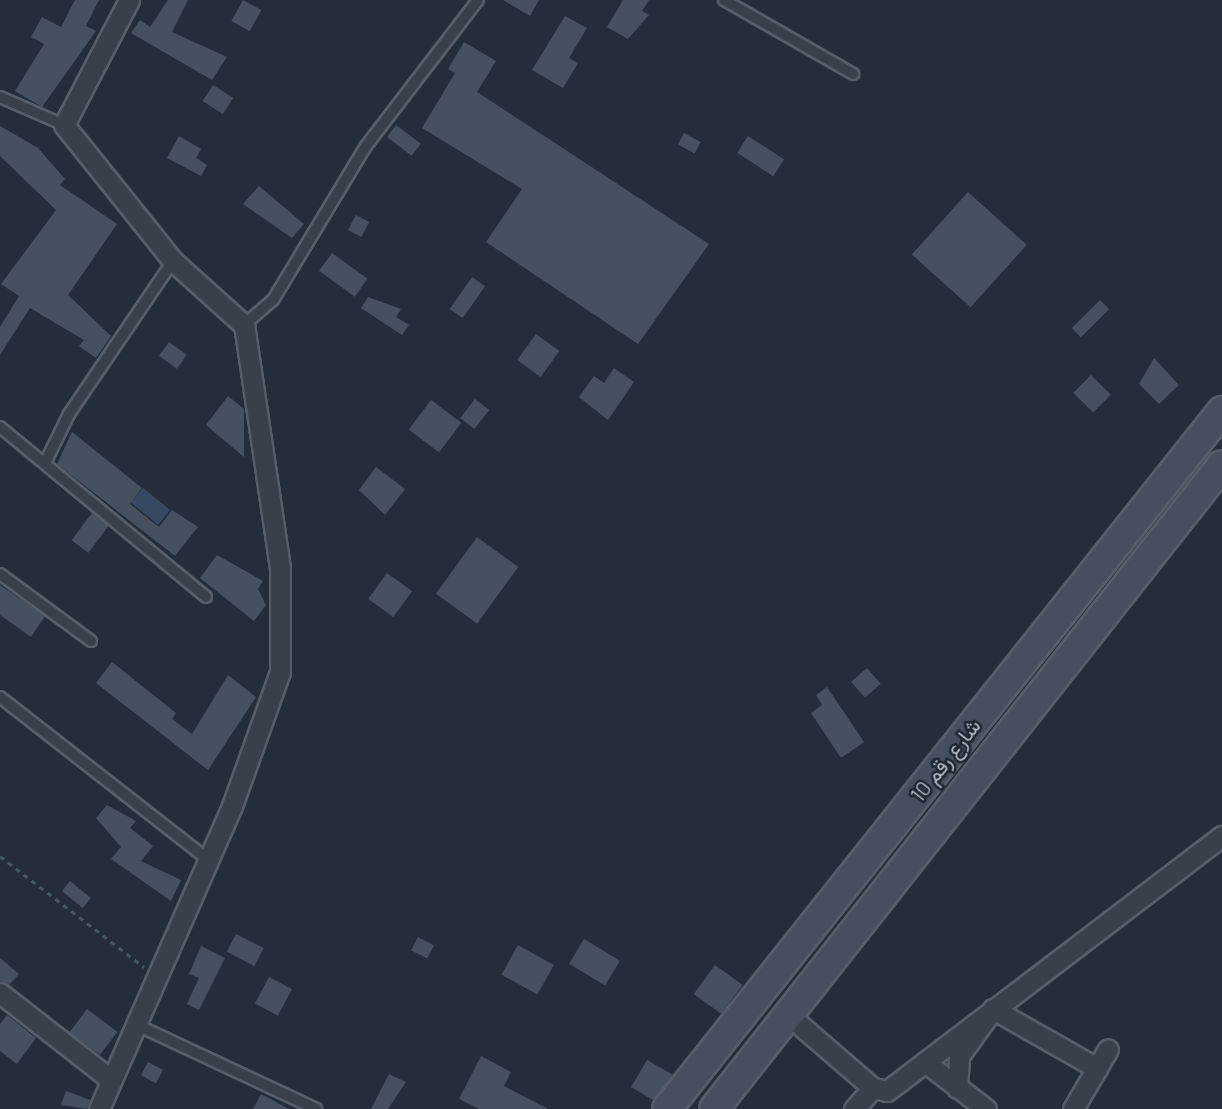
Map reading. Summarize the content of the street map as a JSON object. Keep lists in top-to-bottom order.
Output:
{
  "streets": {
    "main road": ["شارع رقم 10"]
  }
}
